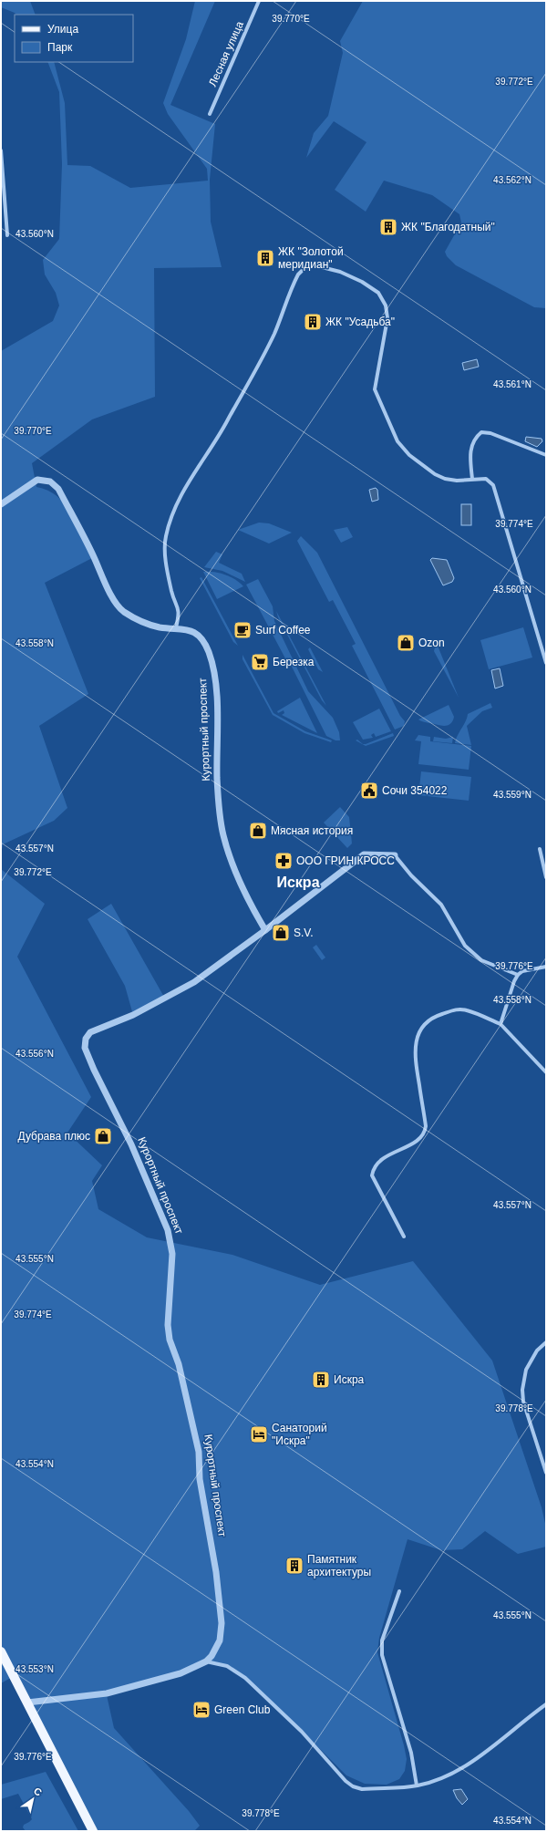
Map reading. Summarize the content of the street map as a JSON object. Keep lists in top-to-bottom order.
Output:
{
  "streets": {
    "street": ["Лесная улица", "Курортный проспект"]
  },
  "districts": ["Искра"],
  "places": {
    "building": [
      "ЖК \"Благодатный\"",
      "ЖК \"Золотой меридиан\"",
      "ЖК \"Усадьба\"",
      "Искра",
      "Памятник архитектуры"
    ],
    "cafe": ["Surf Coffee"],
    "shop": [
      "Ozon",
      "Мясная история",
      "S.V.",
      "Дубрава плюс"
    ],
    "supermarket": ["Березка"],
    "public building": ["Сочи 354022"],
    "pharmacy": ["ООО ГРИН КРОСС"],
    "hotel": ["Санаторий \"Искра\"", "Green Club"]
  },
  "legend": ["Улица", "Парк"],
  "north": "top right",
  "coordinates": [
    "39.770°E",
    "39.772°E",
    "43.562°N",
    "43.560°N",
    "43.561°N",
    "39.774°E",
    "43.558°N",
    "43.559°N",
    "43.557°N",
    "39.776°E",
    "43.556°N",
    "43.555°N",
    "39.778°E",
    "43.554°N",
    "43.553°N"
  ]
}
